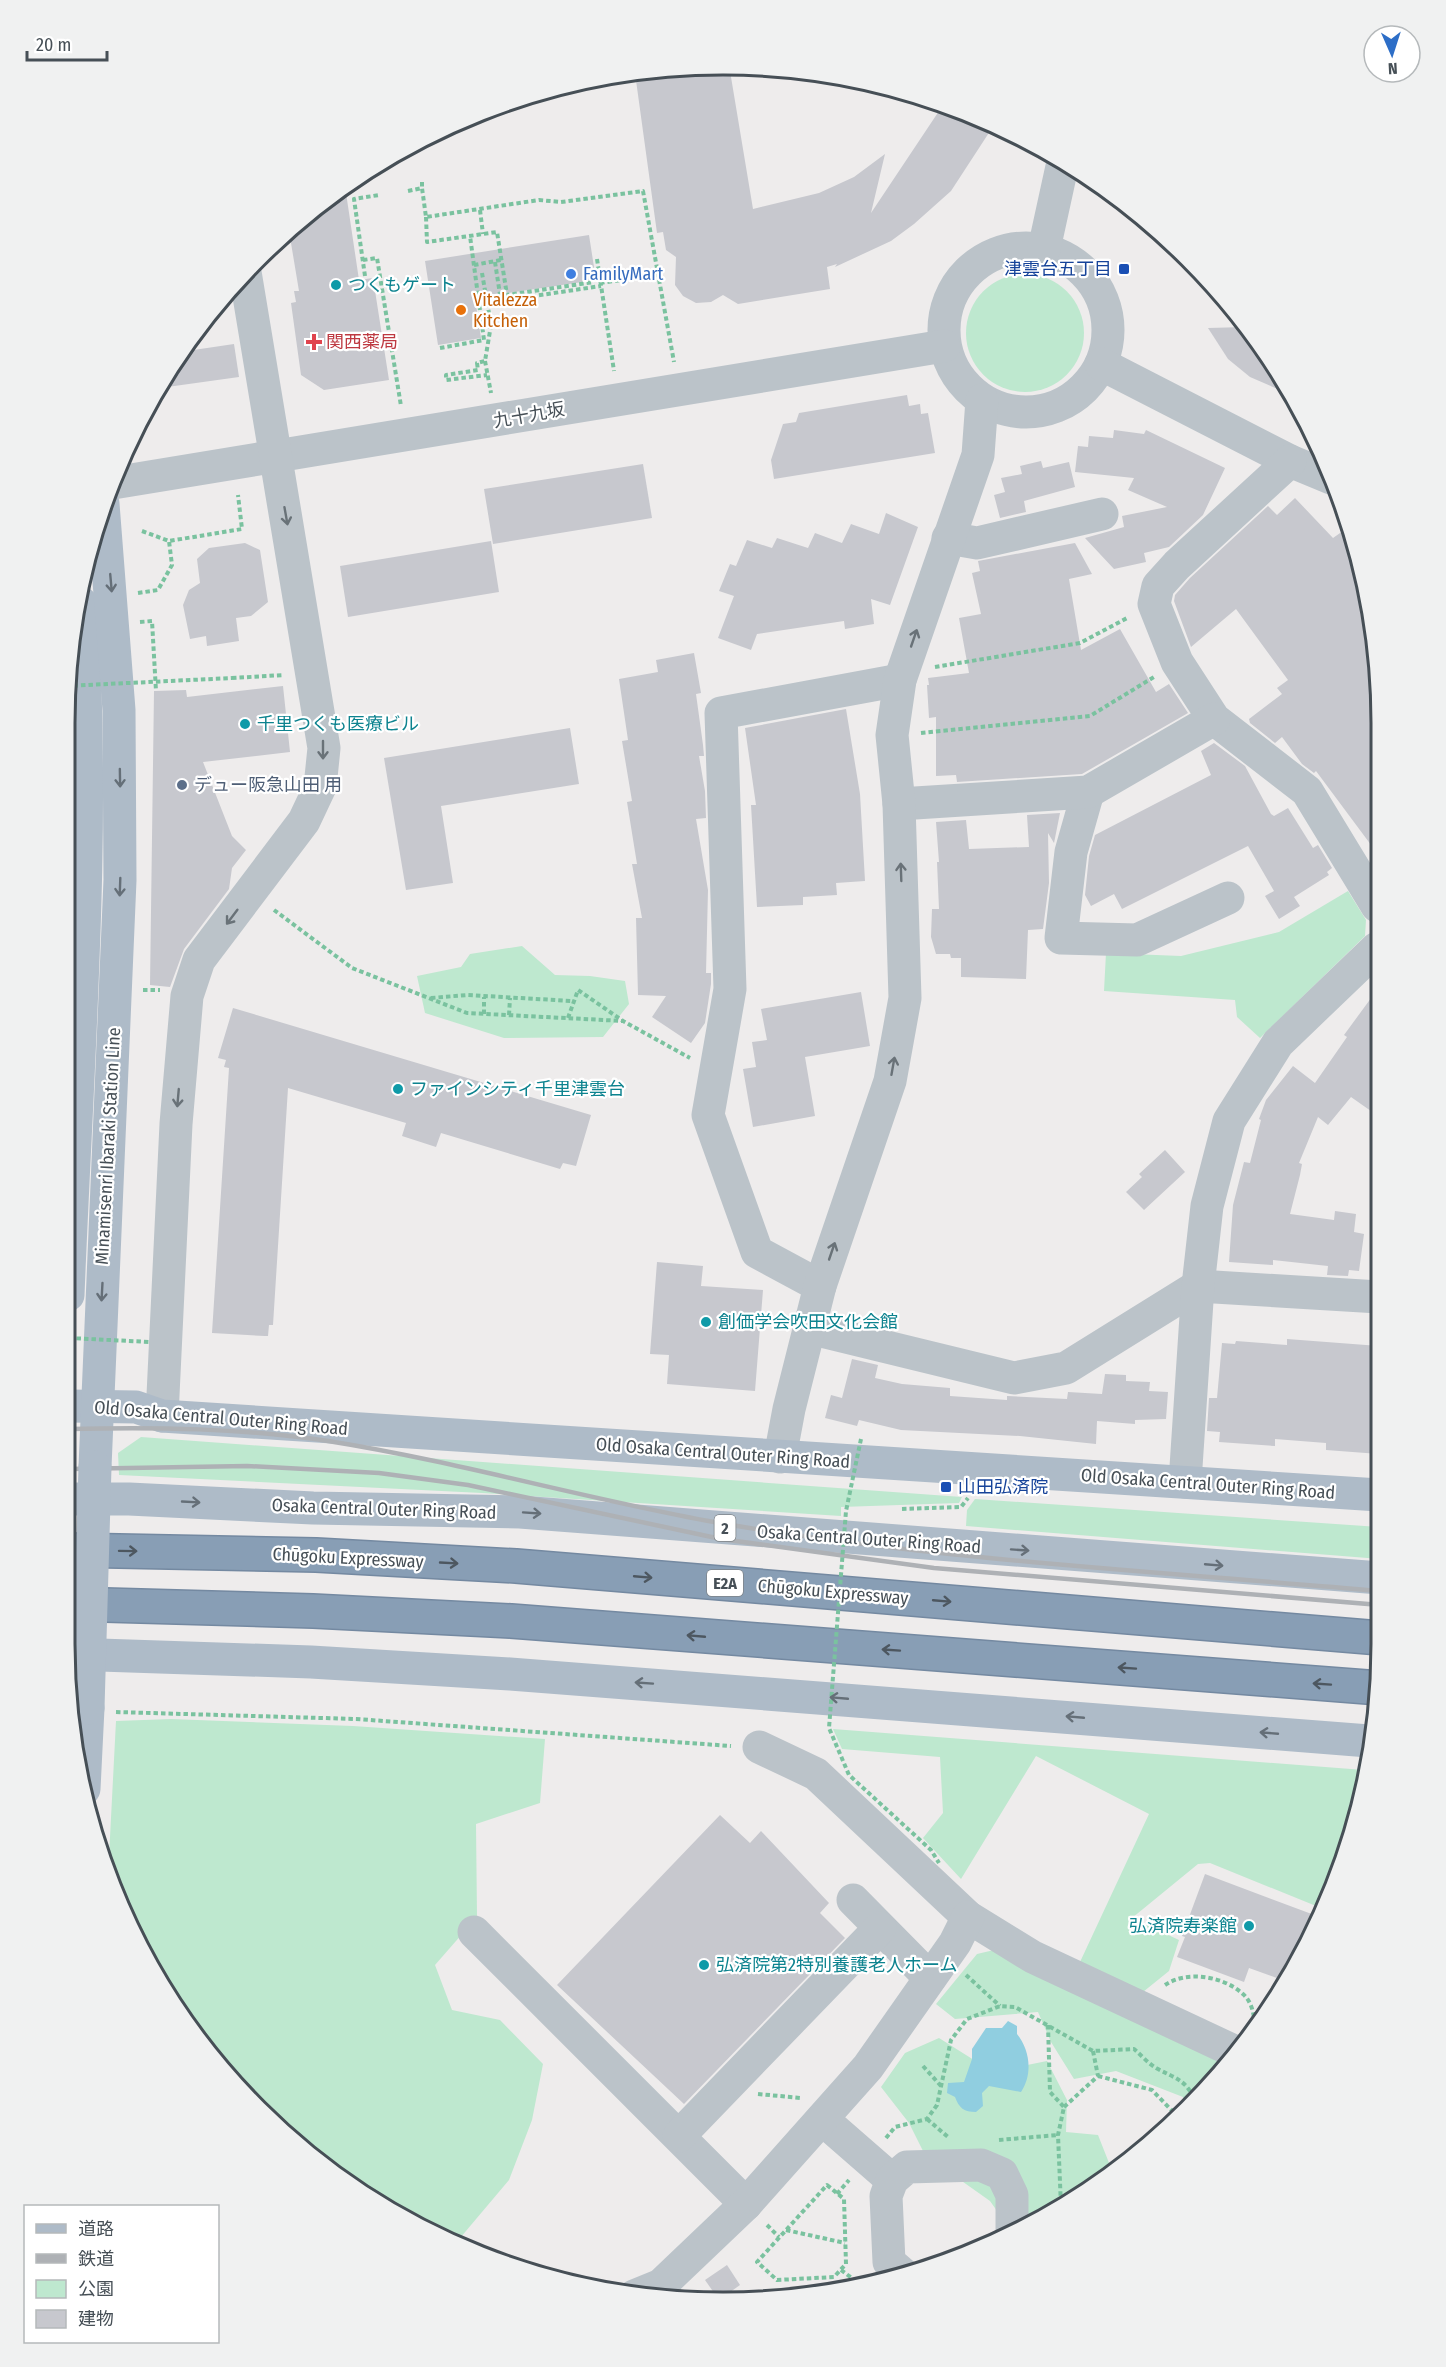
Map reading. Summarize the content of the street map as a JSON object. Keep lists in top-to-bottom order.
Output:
{
  "streets": {
    "highway": ["Chūgoku Expressway", "E2A"],
    "main road": [
      "Minamisenri Ibaraki Station Line",
      "Old Osaka Central Outer Ring Road",
      "Osaka Central Outer Ring Road",
      "2"
    ],
    "street": ["九十九坂"]
  },
  "crossings": [
    ["Minamisenri Ibaraki Station Line", "Old Osaka Central Outer Ring Road"]
  ],
  "places": {
    "transit": ["津雲台五丁目", "山田弘済院"],
    "other": [
      "FamilyMart",
      "つくもゲート",
      "Vitalezza Kitchen",
      "千里つくも医療ビル",
      "デュー阪急山田 用",
      "ファインシティ千里津雲台",
      "創価学会吹田文化会館",
      "弘済院寿楽館",
      "弘済院第2特別養護老人ホーム"
    ],
    "health": ["関西薬局"]
  },
  "legend": [
    "道路",
    "鉄道",
    "公園",
    "建物"
  ],
  "scale_bar": "20 m",
  "north": "bottom"
}
